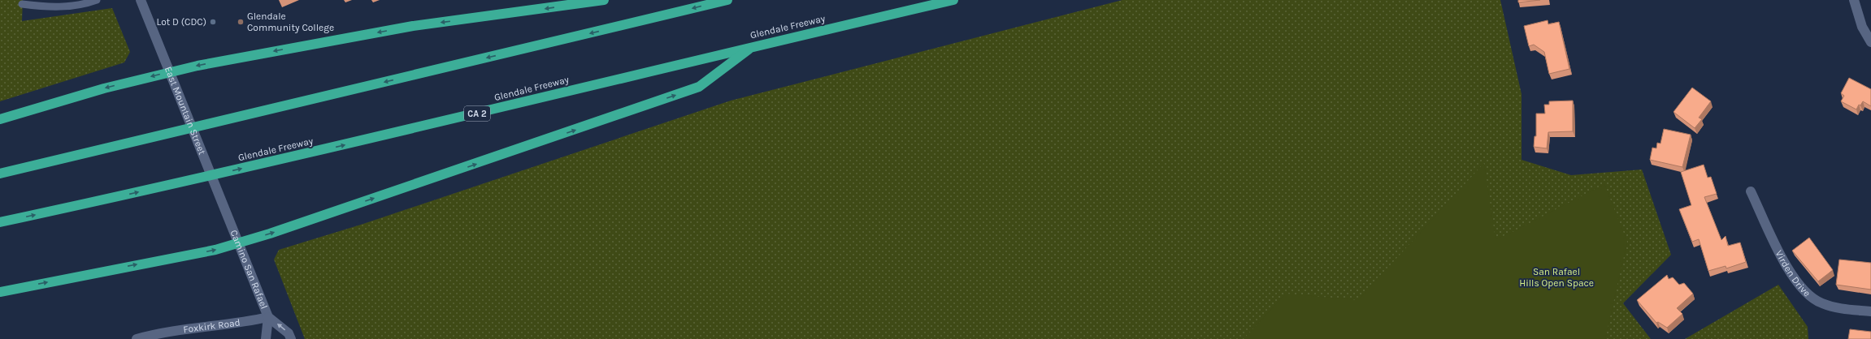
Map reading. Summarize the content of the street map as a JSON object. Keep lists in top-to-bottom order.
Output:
{
  "streets": {
    "highway": ["Glendale Freeway", "CA 2"],
    "street": [
      "East Mountain Street",
      "Camino San Rafael",
      "Virden Drive",
      "Foxkirk Road"
    ]
  },
  "crossings": [
    ["East Mountain Street", "Camino San Rafael"],
    ["Camino San Rafael", "Foxkirk Road"]
  ],
  "parks": ["San Rafael Hills Open Space"],
  "places": ["Lot D (CDC)", "Glendale Community College"]
}
